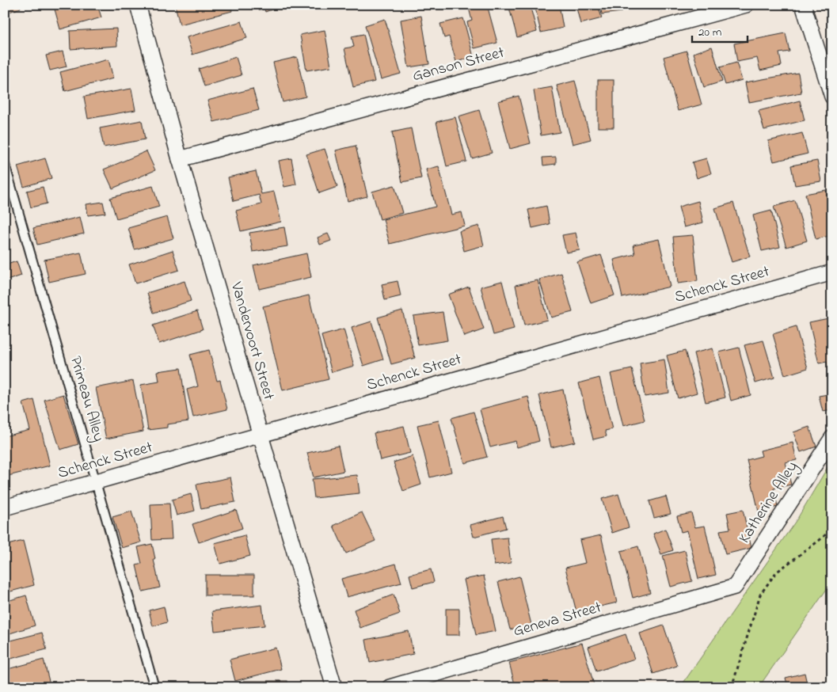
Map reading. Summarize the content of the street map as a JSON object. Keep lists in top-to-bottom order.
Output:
{
  "streets": {
    "street": [
      "Ganson Street",
      "Schenck Street",
      "Vandervoort Street",
      "Katherine Alley",
      "Geneva Street"
    ],
    "lane": ["Primeau Alley"]
  },
  "crossings": [
    ["Ganson Street", "Vandervoort Street"],
    ["Schenck Street", "Vandervoort Street"],
    ["Schenck Street", "Primeau Alley"],
    ["Katherine Alley", "Geneva Street"]
  ],
  "scale_bar": "20 m"
}
